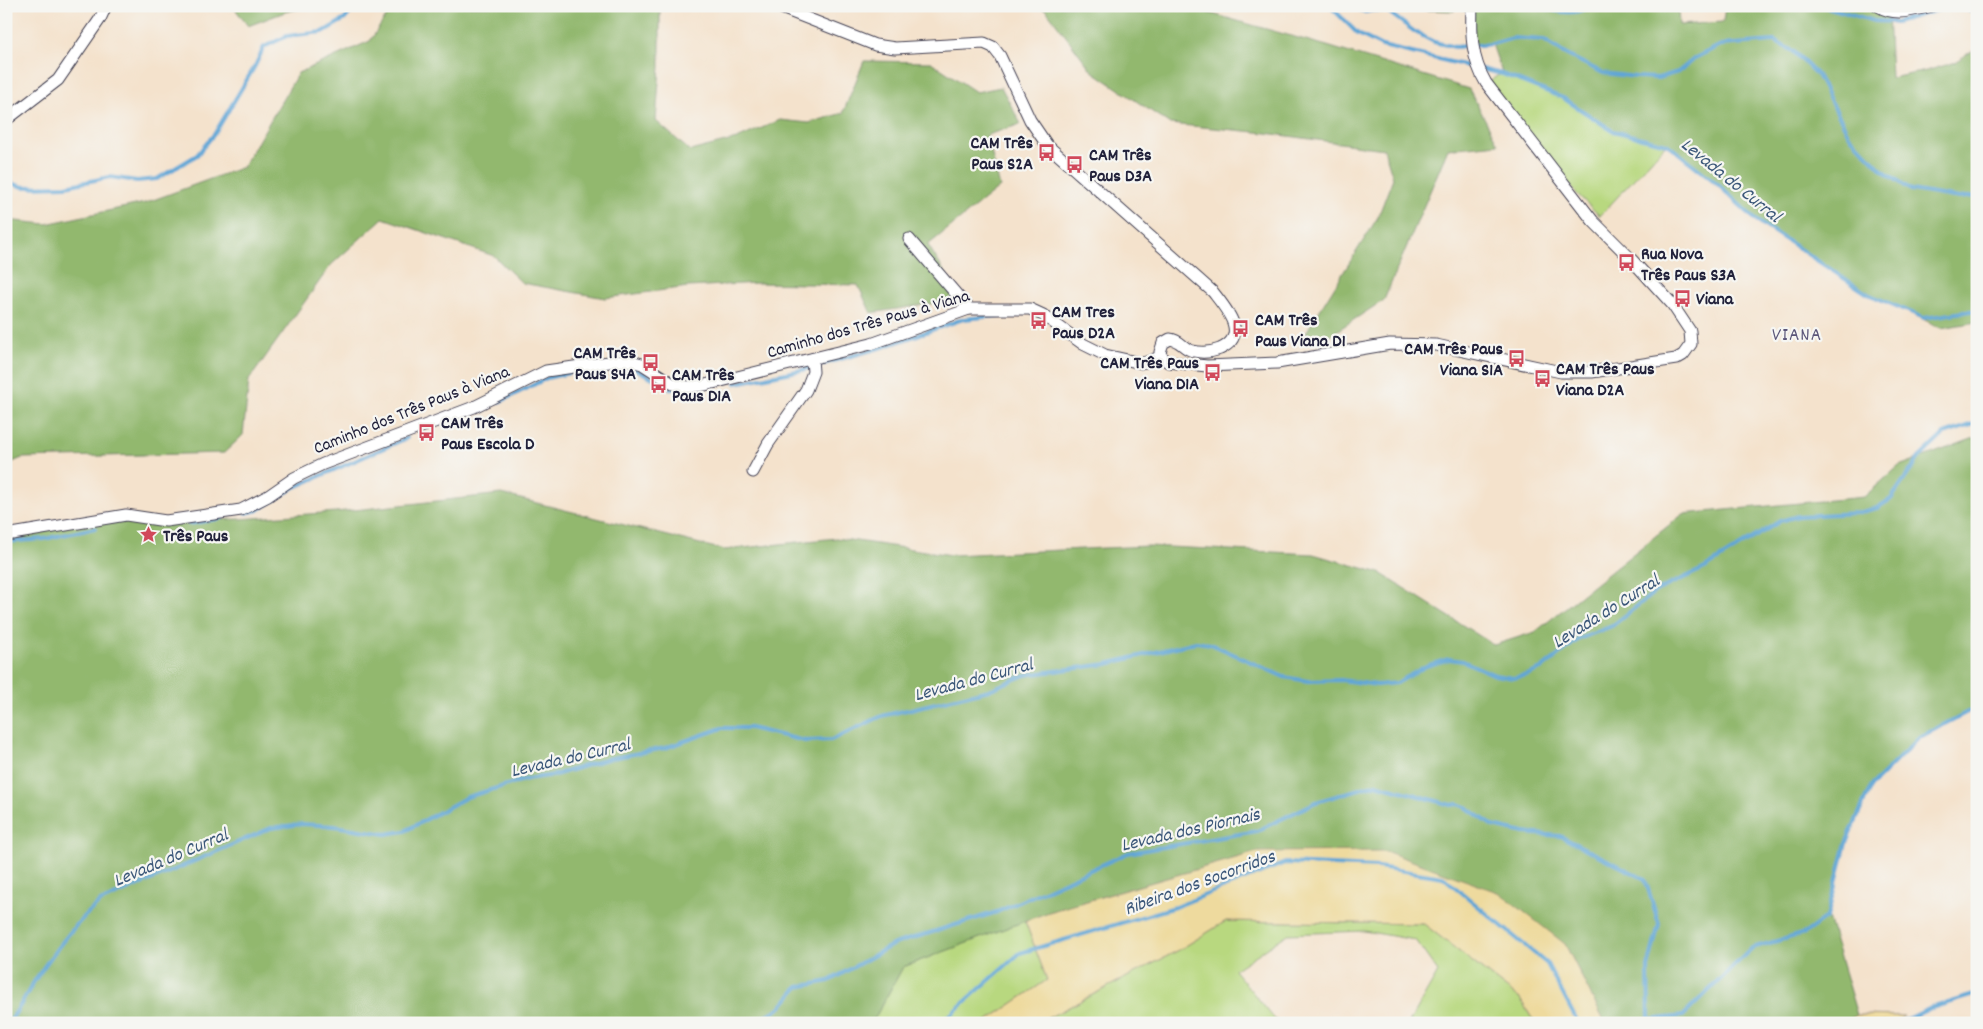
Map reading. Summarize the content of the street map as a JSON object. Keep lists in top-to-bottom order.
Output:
{
  "streets": {
    "street": ["Caminho dos Três Paus à Viana"]
  },
  "districts": ["VIANA"],
  "water": ["Levada do Curral", "Levada dos Piornais", "Ribeira dos Socorridos"],
  "places": {
    "bus stop": [
      "CAM Três Paus S2A",
      "CAM Três Paus D3A",
      "Rua Nova Três Paus S3A",
      "Viana",
      "CAM Tres Paus D2A",
      "CAM Três Paus Viana D1",
      "CAM Três Paus Viana S1A",
      "CAM Três Paus S4A",
      "CAM Três Paus Viana D1A",
      "CAM Três Paus Viana D2A",
      "CAM Três Paus D1A",
      "CAM Três Paus Escola D"
    ],
    "place": ["Três Paus"]
  }
}
